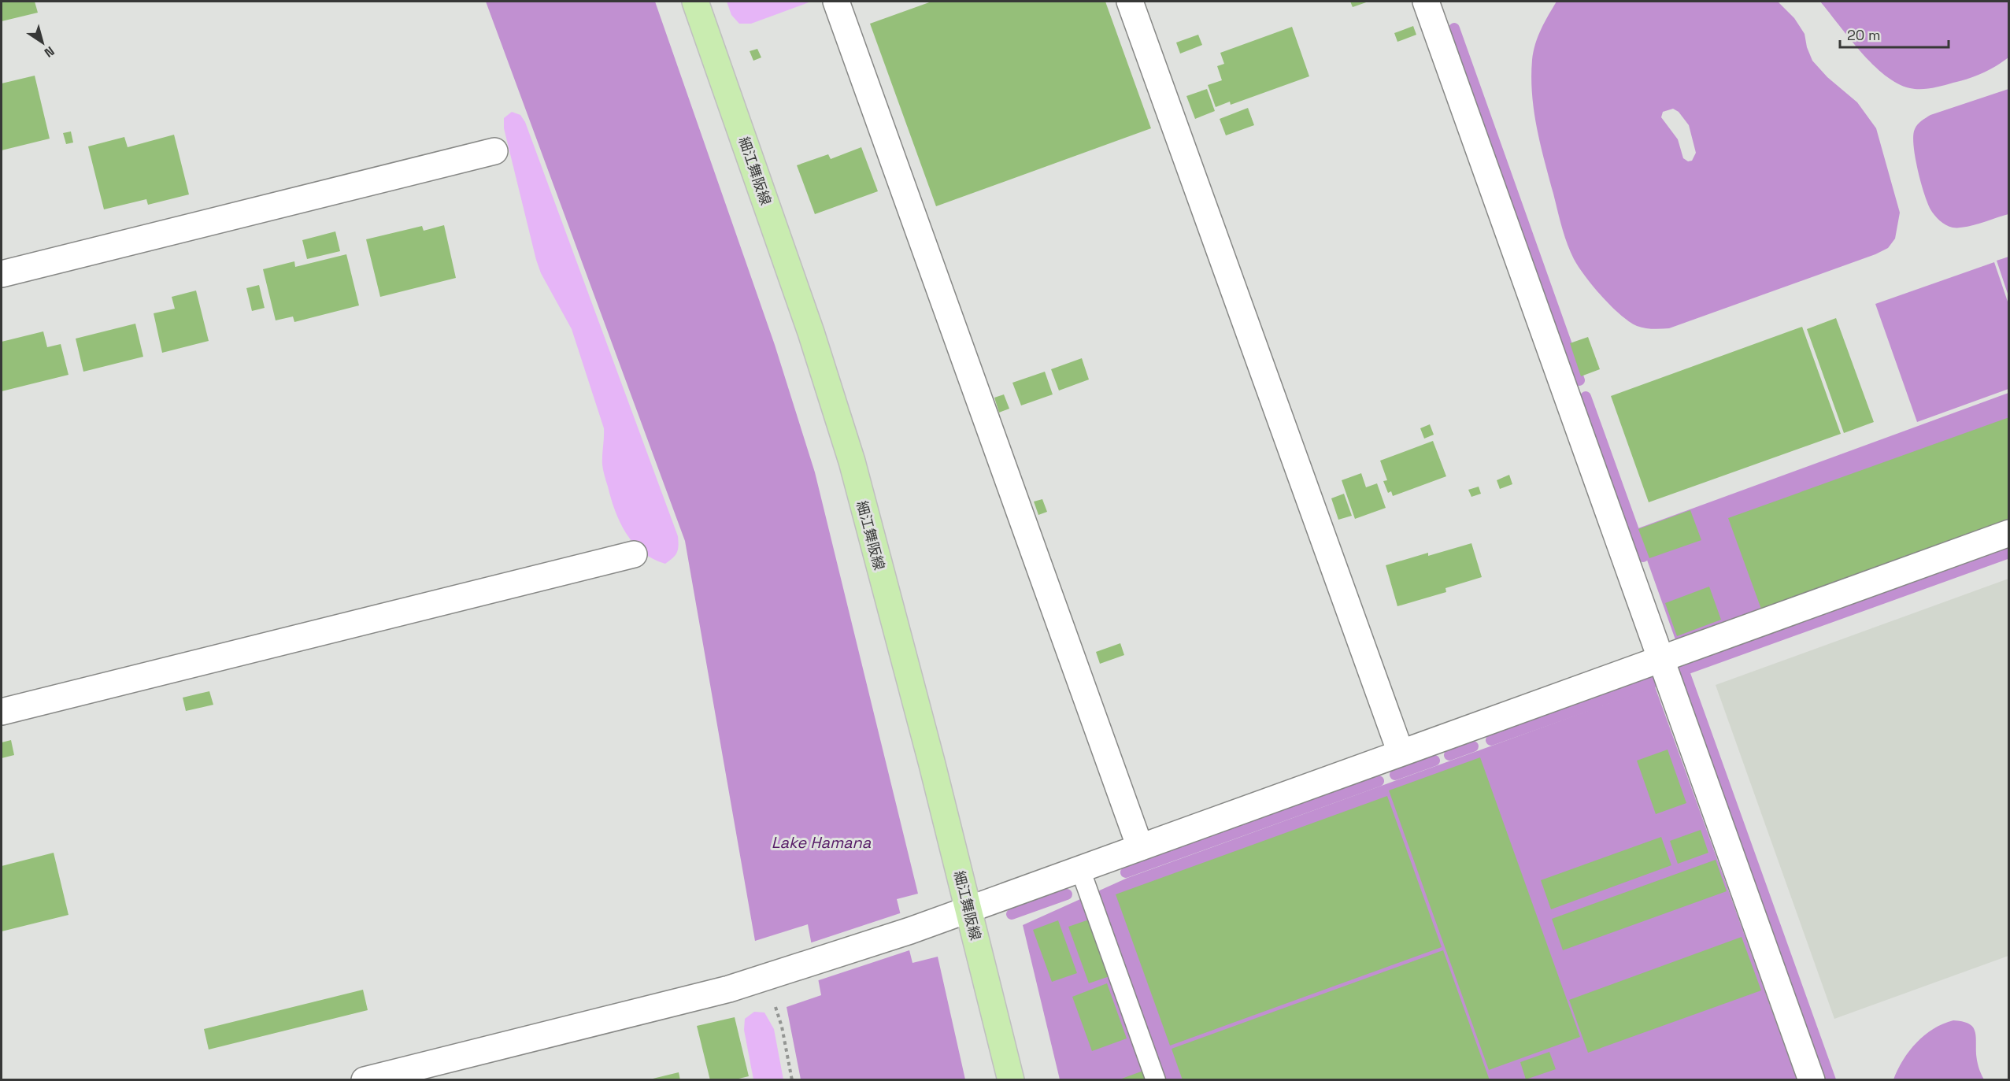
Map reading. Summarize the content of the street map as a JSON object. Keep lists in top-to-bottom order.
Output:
{
  "streets": {
    "main road": ["細江舞阪線"]
  },
  "water": ["Lake Hamana"],
  "scale_bar": "20 m",
  "north": "bottom right"
}
